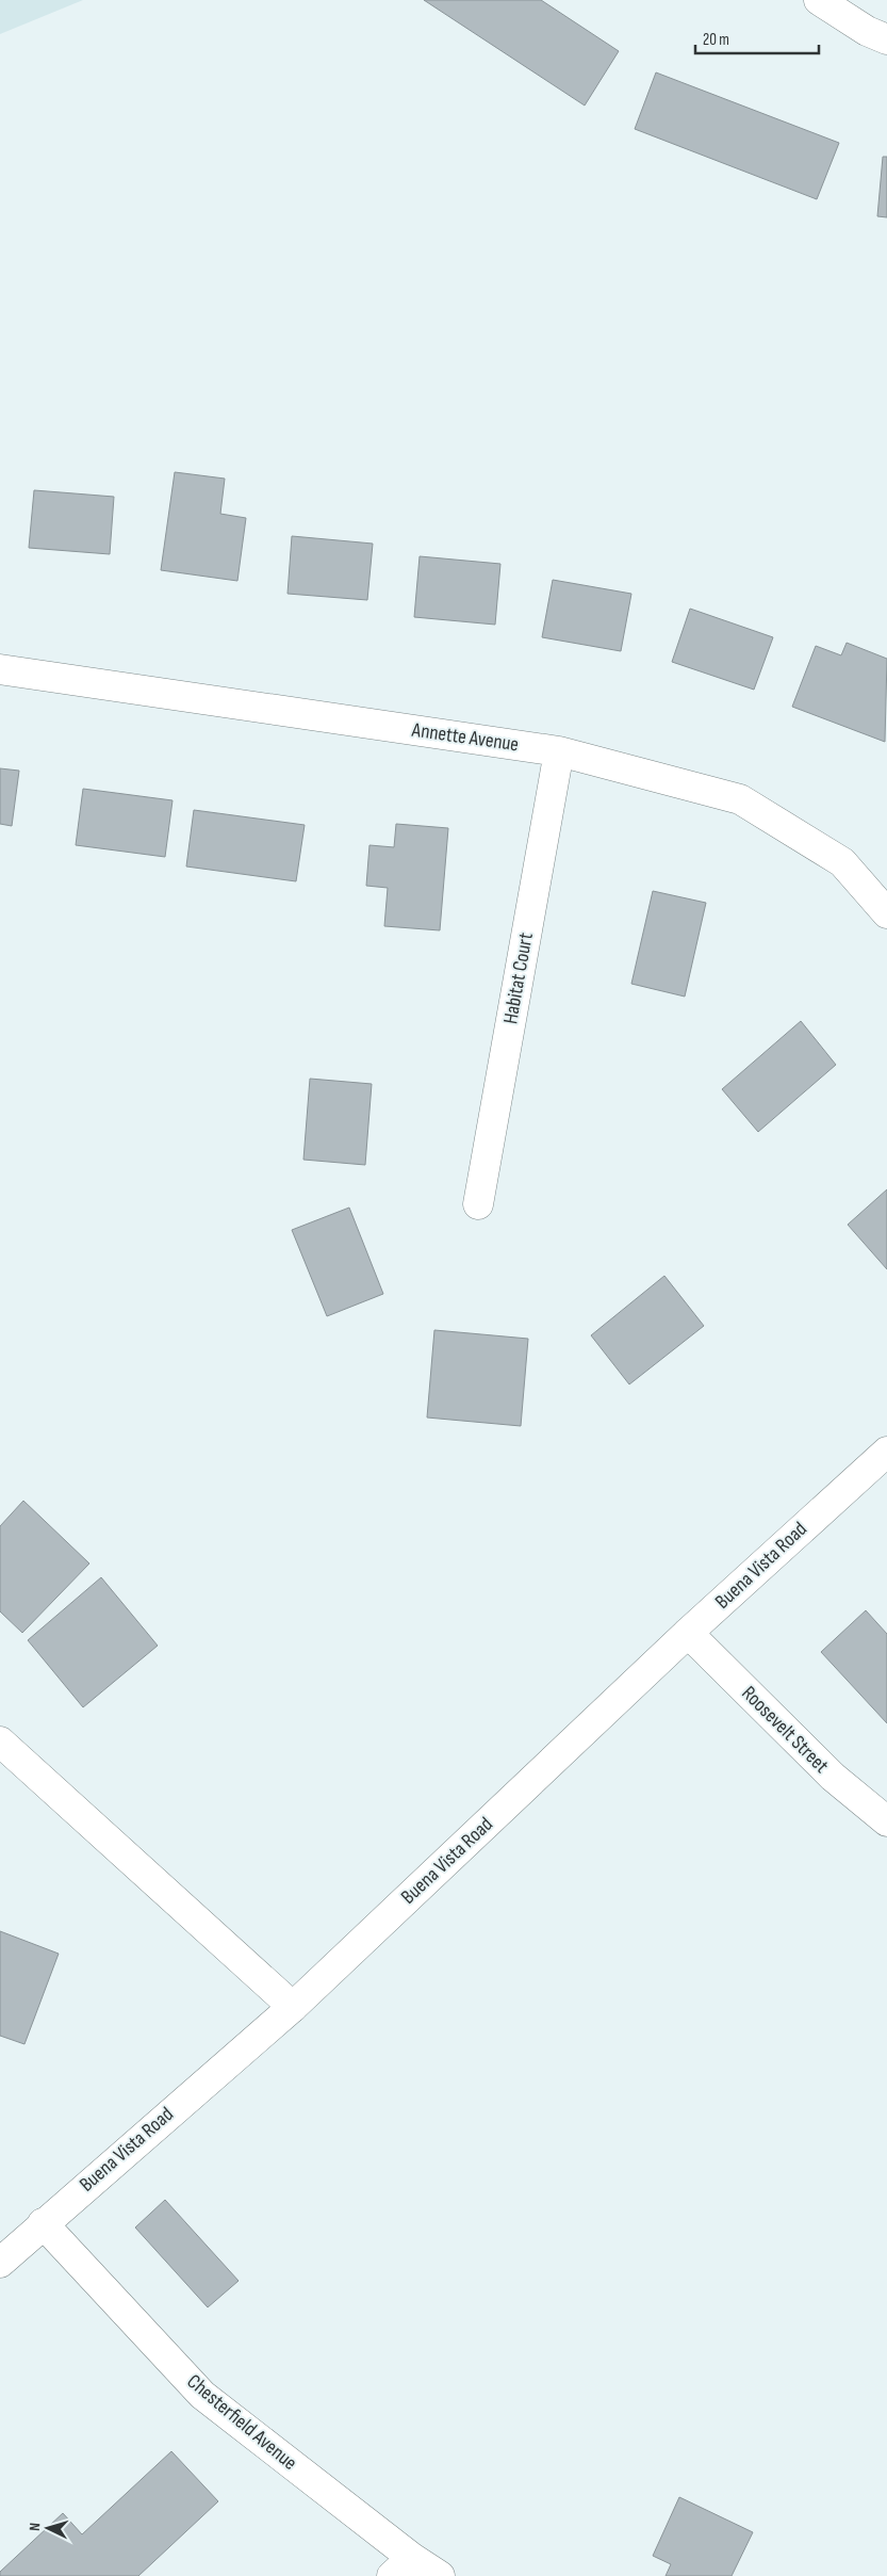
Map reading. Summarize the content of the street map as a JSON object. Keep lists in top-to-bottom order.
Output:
{
  "streets": {
    "street": [
      "Annette Avenue",
      "Habitat Court",
      "Buena Vista Road",
      "Roosevelt Street",
      "Chesterfield Avenue"
    ]
  },
  "crossings": [
    ["Annette Avenue", "Habitat Court"],
    ["Buena Vista Road", "Roosevelt Street"],
    ["Buena Vista Road", "Chesterfield Avenue"]
  ],
  "scale_bar": "20 m",
  "north": "left"
}
